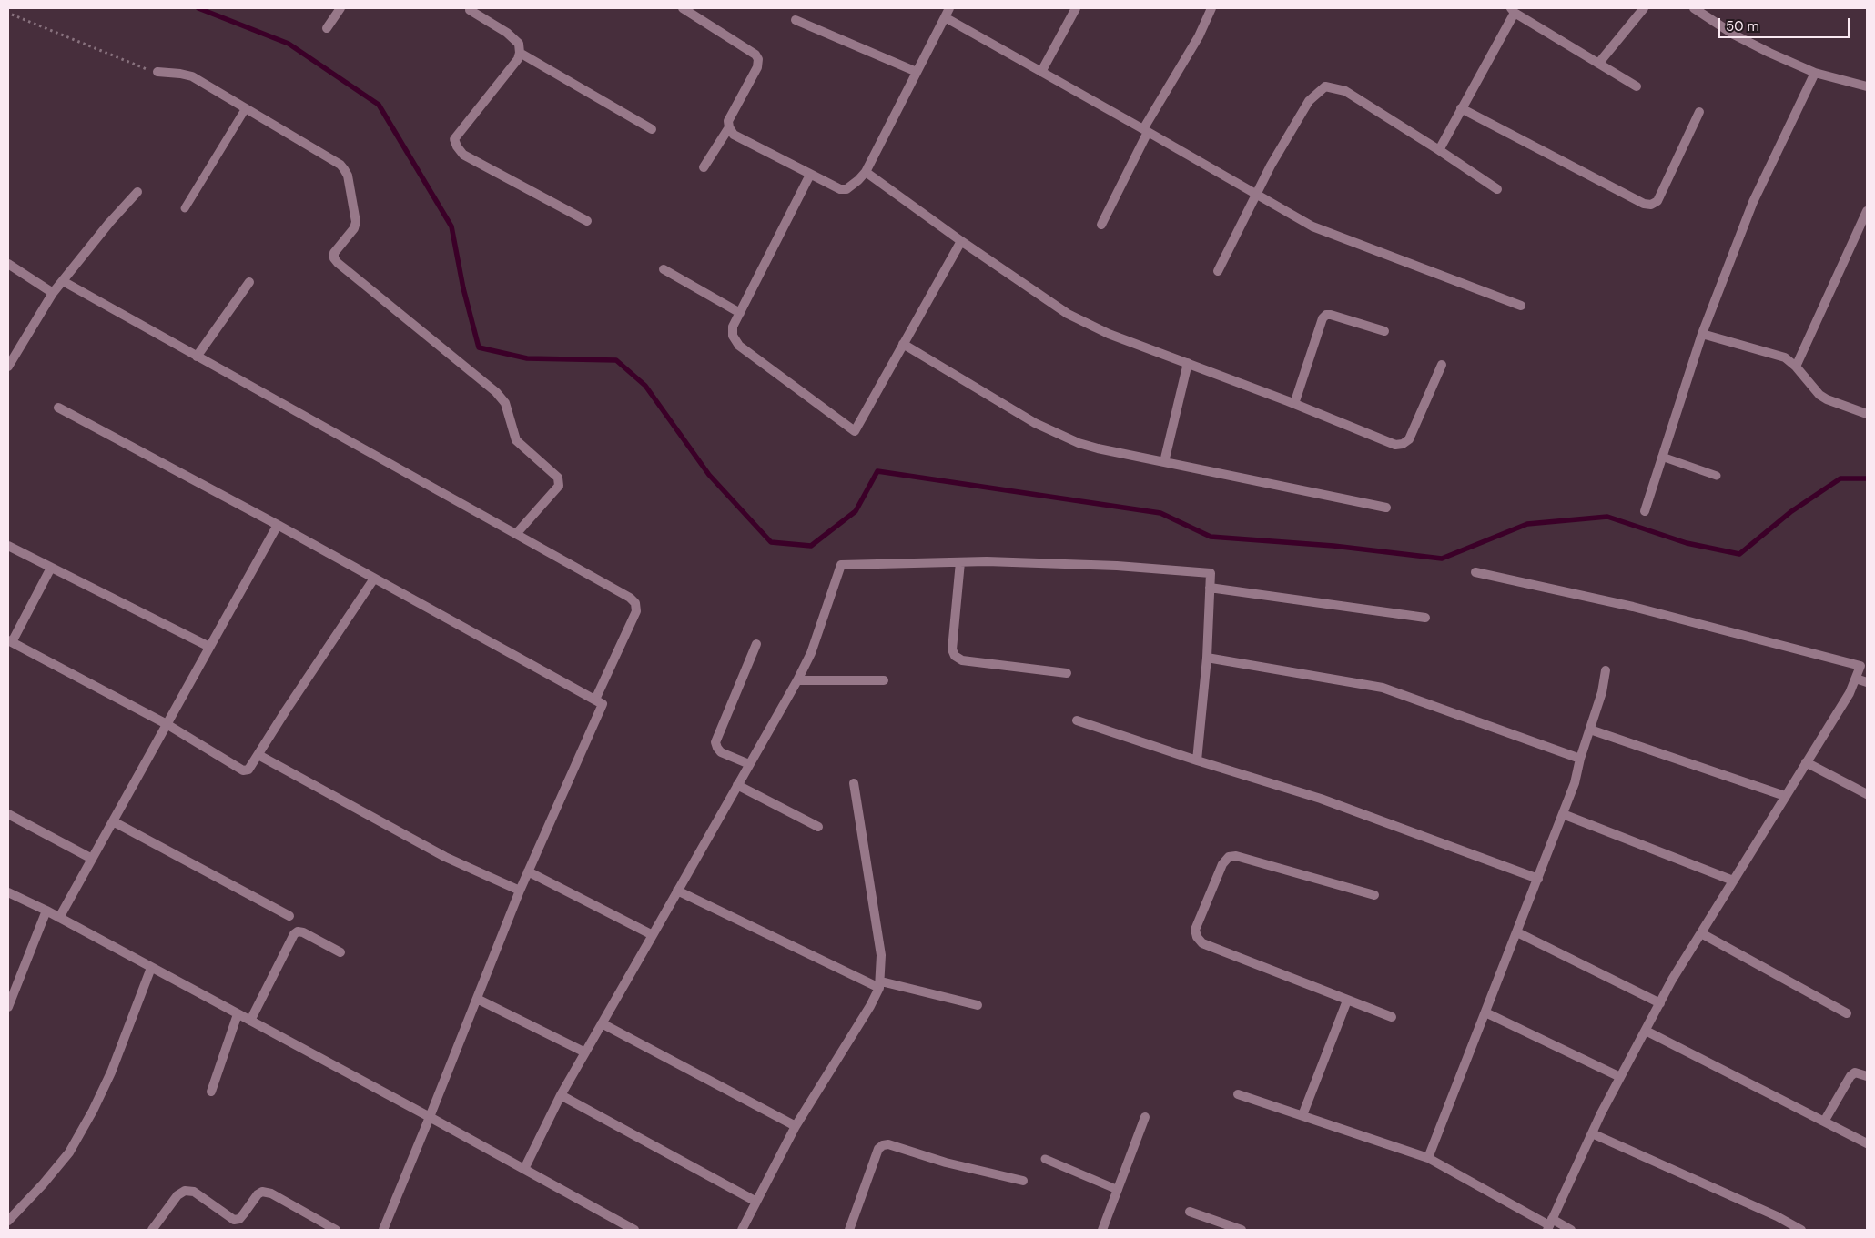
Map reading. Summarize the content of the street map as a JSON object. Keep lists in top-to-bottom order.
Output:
{
  "scale_bar": "50 m"
}
